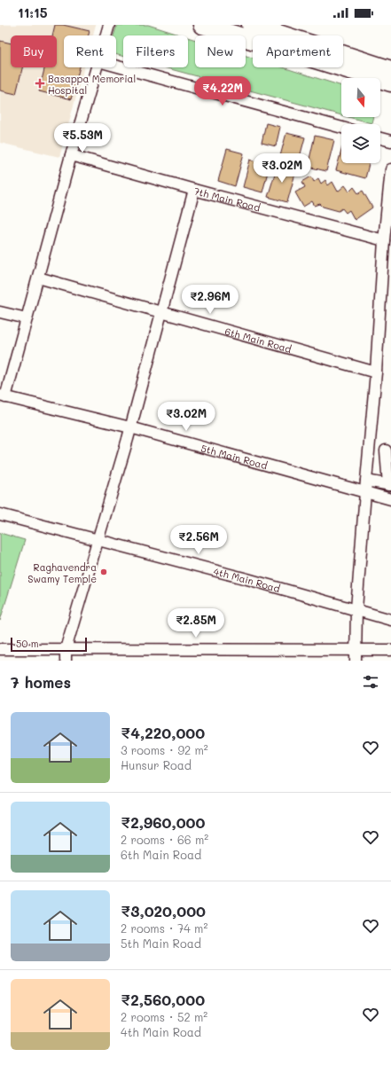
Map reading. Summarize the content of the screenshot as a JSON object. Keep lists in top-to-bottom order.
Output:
{
  "streets": {
    "street": [
      "7th Main Road",
      "6th Main Road",
      "5th Main Road",
      "4th Main Road"
    ]
  },
  "places": {
    "health": ["Basappa Memorial Hospital"],
    "other": ["Raghavendra Swamy Temple"]
  },
  "scale_bar": "50 m",
  "north": "bottom",
  "page": {
    "status": "11:15",
    "chip": [
      "Buy",
      "Rent",
      "Filters",
      "New",
      "Apartment"
    ],
    "price": [
      "₹4.22M",
      "₹5.53M",
      "₹3.02M",
      "₹2.96M",
      "₹3.02M",
      "₹2.56M",
      "₹2.85M"
    ],
    "scale": "50 m",
    "heading": "7 homes",
    "list": [
      {
        "name": "₹4,220,000",
        "note": "3 rooms · 92 m² · Hunsur Road"
      },
      {
        "name": "₹2,960,000",
        "note": "2 rooms · 66 m² · 6th Main Road"
      },
      {
        "name": "₹3,020,000",
        "note": "2 rooms · 74 m² · 5th Main Road"
      },
      {
        "name": "₹2,560,000",
        "note": "2 rooms · 52 m² · 4th Main Road"
      }
    ]
  }
}
